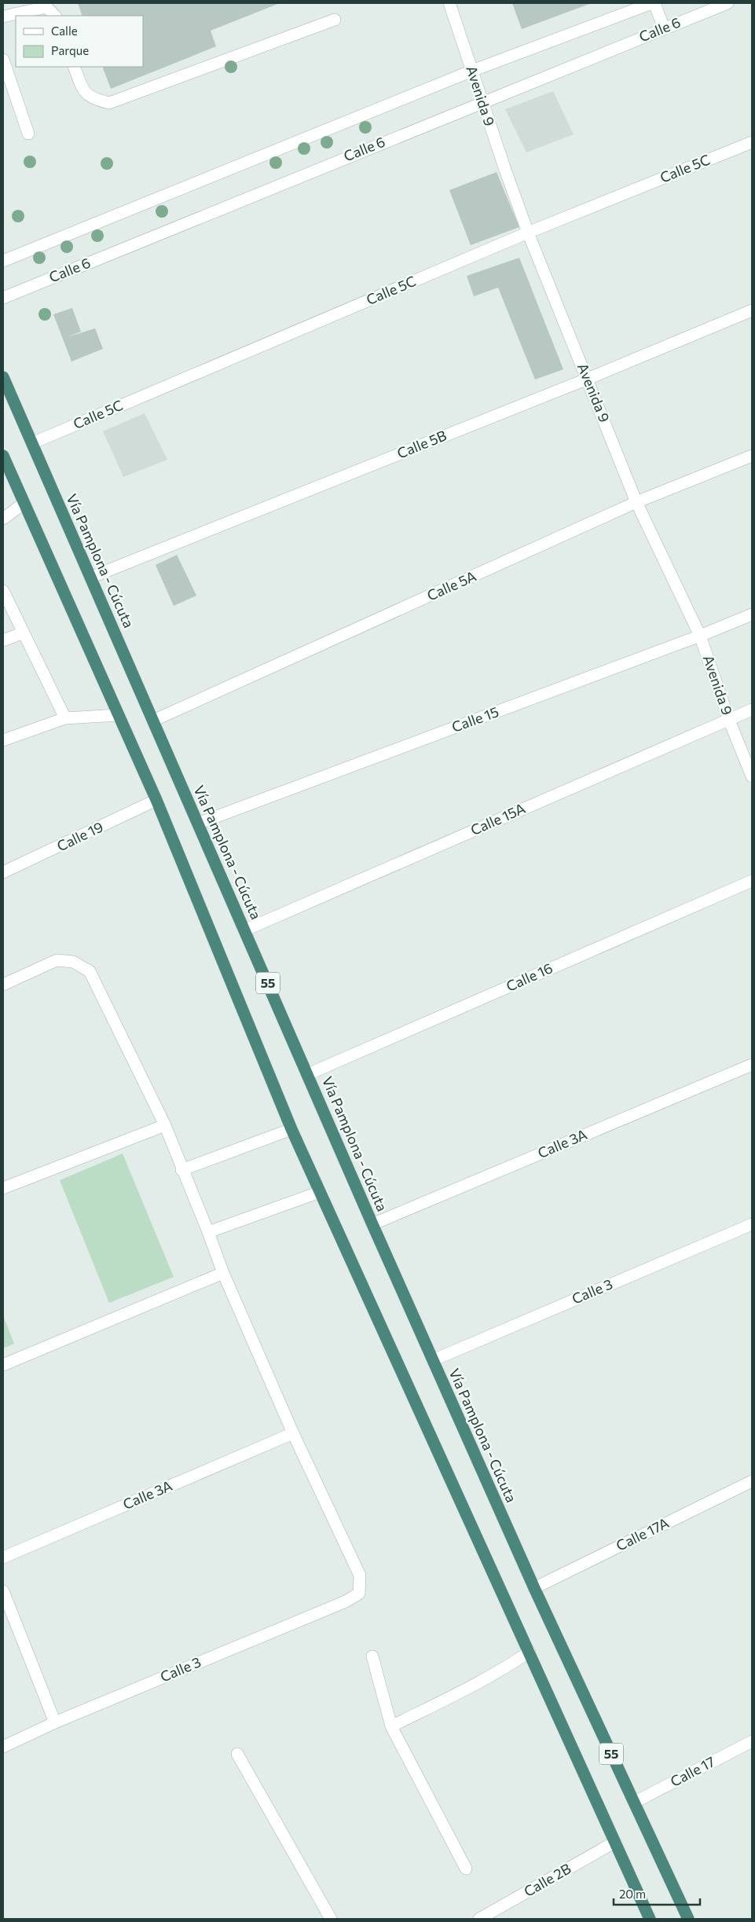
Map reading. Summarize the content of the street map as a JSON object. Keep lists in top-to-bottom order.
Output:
{
  "streets": {
    "highway": ["Vía Pamplona - Cúcuta", "55"],
    "street": [
      "Calle 6",
      "Avenida 9",
      "Calle 5C",
      "Calle 5B",
      "Calle 5A",
      "Calle 15",
      "Calle 15A",
      "Calle 19",
      "Calle 16",
      "Calle 3A",
      "Calle 3",
      "Calle 17A",
      "Calle 17",
      "Calle 2B"
    ]
  },
  "crossings": [
    ["Calle 6", "Avenida 9"],
    ["Avenida 9", "Calle 5C"],
    ["Avenida 9", "Calle 5B"],
    ["Avenida 9", "Calle 5A"],
    ["Avenida 9", "Calle 15"],
    ["Avenida 9", "Calle 15A"],
    ["Calle 5C", "Vía Pamplona - Cúcuta"],
    ["Calle 5B", "Vía Pamplona - Cúcuta"],
    ["Vía Pamplona - Cúcuta", "Calle 5A"],
    ["Vía Pamplona - Cúcuta", "Calle 15"],
    ["Vía Pamplona - Cúcuta", "Calle 15A"],
    ["Vía Pamplona - Cúcuta", "Calle 16"],
    ["Vía Pamplona - Cúcuta", "Calle 3A"],
    ["Vía Pamplona - Cúcuta", "Calle 3"],
    ["Vía Pamplona - Cúcuta", "Calle 17A"],
    ["Vía Pamplona - Cúcuta", "Calle 17"],
    ["Calle 19", "55"],
    ["55", "Calle 2B"],
    ["Calle 3A", "Calle 3"]
  ],
  "legend": ["Calle", "Parque"],
  "scale_bar": "20 m"
}
